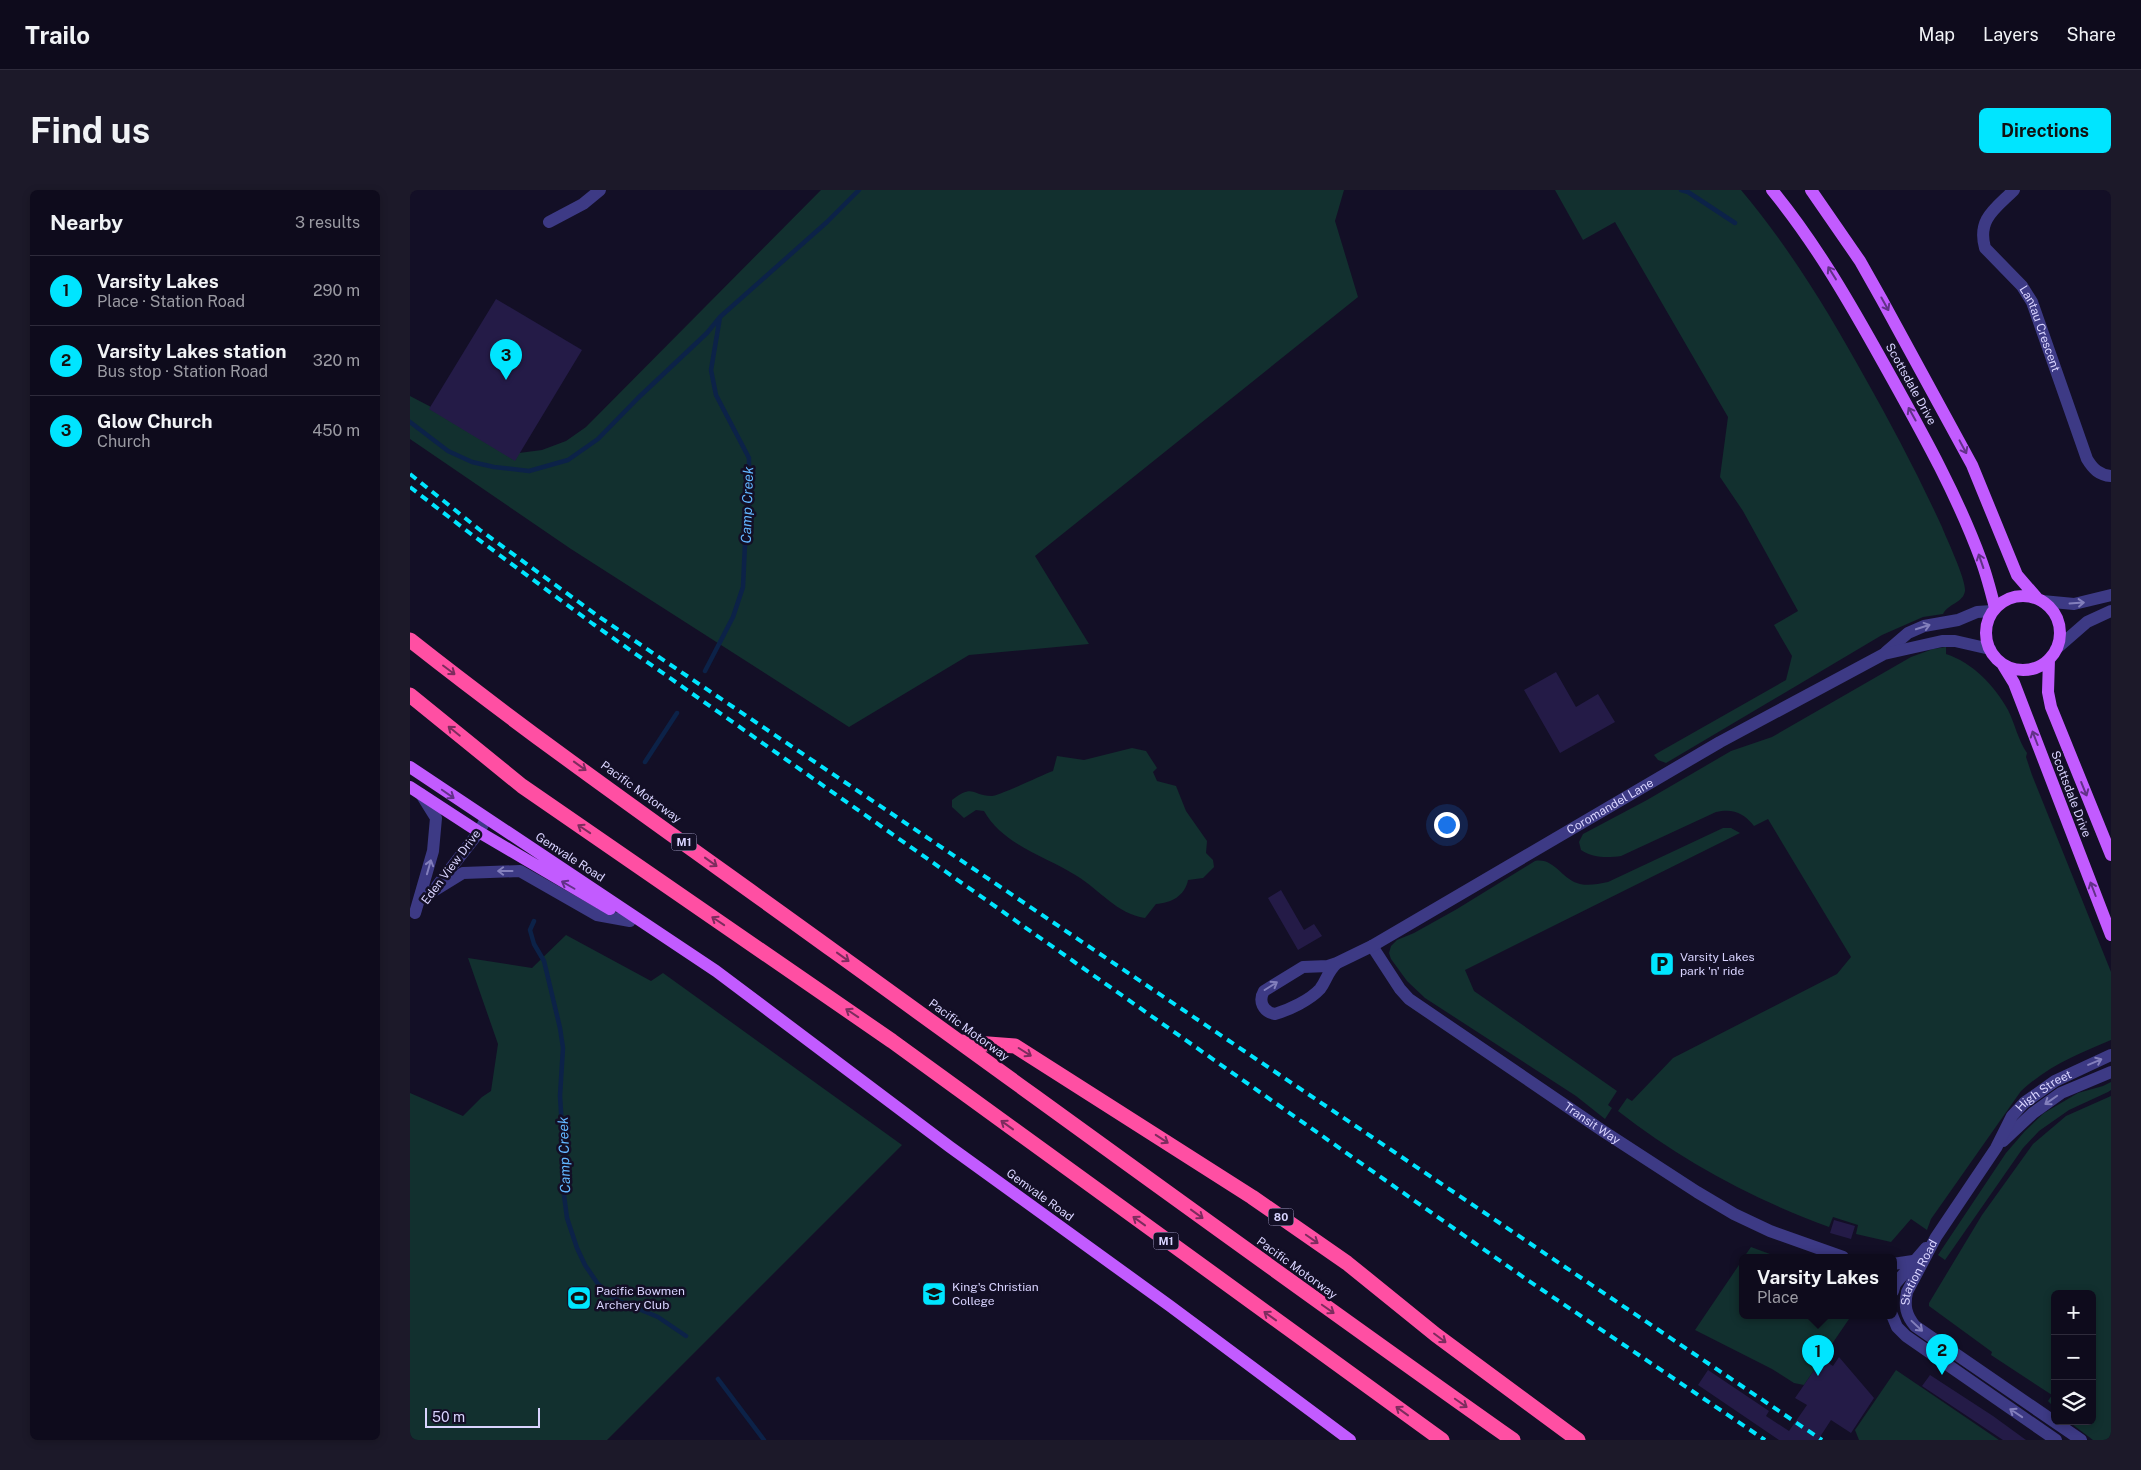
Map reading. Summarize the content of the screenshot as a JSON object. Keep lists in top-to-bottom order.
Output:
{
  "streets": {
    "highway": ["Pacific Motorway", "M1", "80"],
    "main road": ["Scottsdale Drive", "Gemvale Road"],
    "street": [
      "Lantau Crescent",
      "Coromandel Lane",
      "Eden View Drive",
      "High Street",
      "Transit Way",
      "Station Road"
    ]
  },
  "crossings": [
    ["Scottsdale Drive", "Coromandel Lane"],
    ["Pacific Motorway", "80"],
    ["Coromandel Lane", "Transit Way"],
    ["Gemvale Road", "Eden View Drive"],
    ["High Street", "Station Road"]
  ],
  "one_way": ["Eden View Drive"],
  "water": ["Camp Creek"],
  "places": {
    "parking": ["Varsity Lakes park 'n' ride"],
    "school or university": ["King's Christian College"],
    "sports": ["Pacific Bowmen Archery Club"]
  },
  "scale_bar": "50 m",
  "page": {
    "header": "Trailo",
    "nav": ["Map", "Layers", "Share"],
    "buttons": "Directions",
    "title": "Find us",
    "heading": ["Nearby", "3 results"],
    "list": [
      {
        "mark": "1",
        "name": "Varsity Lakes",
        "note": "Place · Station Road",
        "value": "290 m"
      },
      {
        "mark": "2",
        "name": "Varsity Lakes station",
        "note": "Bus stop · Station Road",
        "value": "320 m"
      },
      {
        "mark": "3",
        "name": "Glow Church",
        "note": "Church",
        "value": "450 m"
      }
    ],
    "pins": ["3", "2", "1"],
    "popup": ["Varsity Lakes", "Place"],
    "map_buttons": ["+", "−"],
    "scale": "50 m"
  }
}
